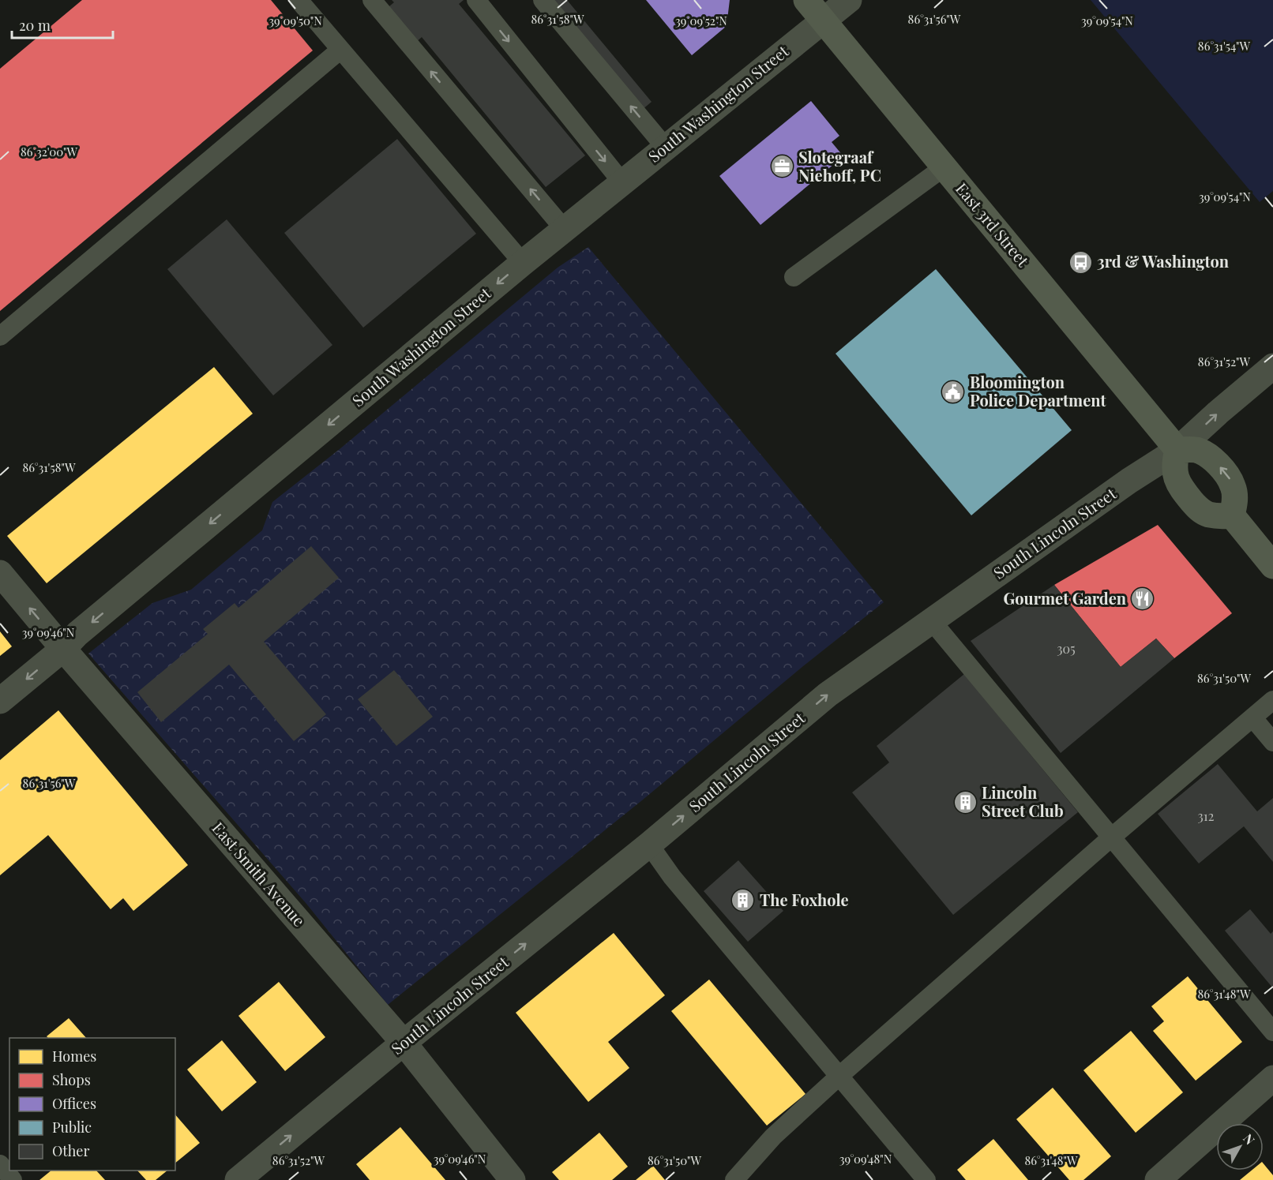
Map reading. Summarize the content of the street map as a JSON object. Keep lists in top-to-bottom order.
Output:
{
  "streets": {
    "main road": ["East 3rd Street"],
    "street": ["South Washington Street", "South Lincoln Street", "East Smith Avenue"]
  },
  "crossings": [
    ["South Washington Street", "East 3rd Street"],
    ["South Washington Street", "East Smith Avenue"],
    ["East 3rd Street", "South Lincoln Street"],
    ["South Lincoln Street", "East Smith Avenue"]
  ],
  "one_way": ["South Washington Street", "South Lincoln Street"],
  "places": {
    "office": ["Slotegraaf Niehoff, PC"],
    "bus stop": ["3rd & Washington"],
    "public building": ["Bloomington Police Department"],
    "restaurant": ["Gourmet Garden"],
    "building": ["Lincoln Street Club", "The Foxhole"]
  },
  "house_numbers": ["305", "312"],
  "legend": [
    "Homes",
    "Shops",
    "Offices",
    "Public",
    "Other"
  ],
  "scale_bar": "20 m",
  "north": "top right",
  "coordinates": [
    "86°31'58\"W",
    "86°31'56\"W",
    "39°09'50\"N",
    "39°09'52\"N",
    "39°09'54\"N",
    "86°31'54\"W",
    "86°32'00\"W",
    "86°31'52\"W",
    "39°09'46\"N",
    "86°31'50\"W",
    "86°31'48\"W",
    "39°09'48\"N"
  ]
}
